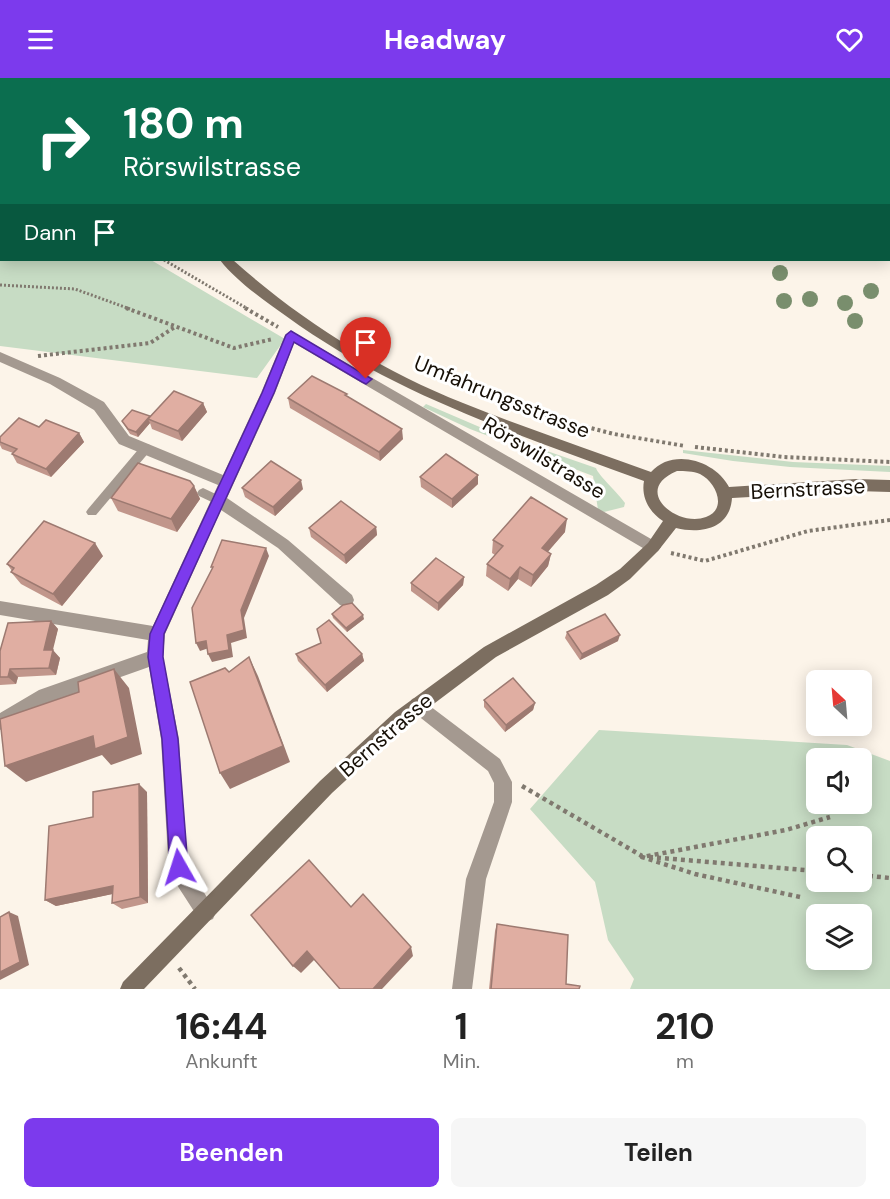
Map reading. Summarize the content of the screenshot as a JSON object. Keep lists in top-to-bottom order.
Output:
{
  "streets": {
    "main road": ["Umfahrungsstrasse", "Bernstrasse"],
    "street": ["Rörswilstrasse"]
  },
  "crossings": [
    ["Umfahrungsstrasse", "Bernstrasse"],
    ["Rörswilstrasse", "Bernstrasse"]
  ],
  "north": "top left",
  "page": {
    "header": "Headway",
    "turn": ["180 m", "Rörswilstrasse"],
    "then": "Dann",
    "eta": [
      "16:44",
      "Ankunft",
      "1",
      "Min.",
      "210",
      "m"
    ],
    "buttons": ["Beenden", "Teilen"]
  }
}
